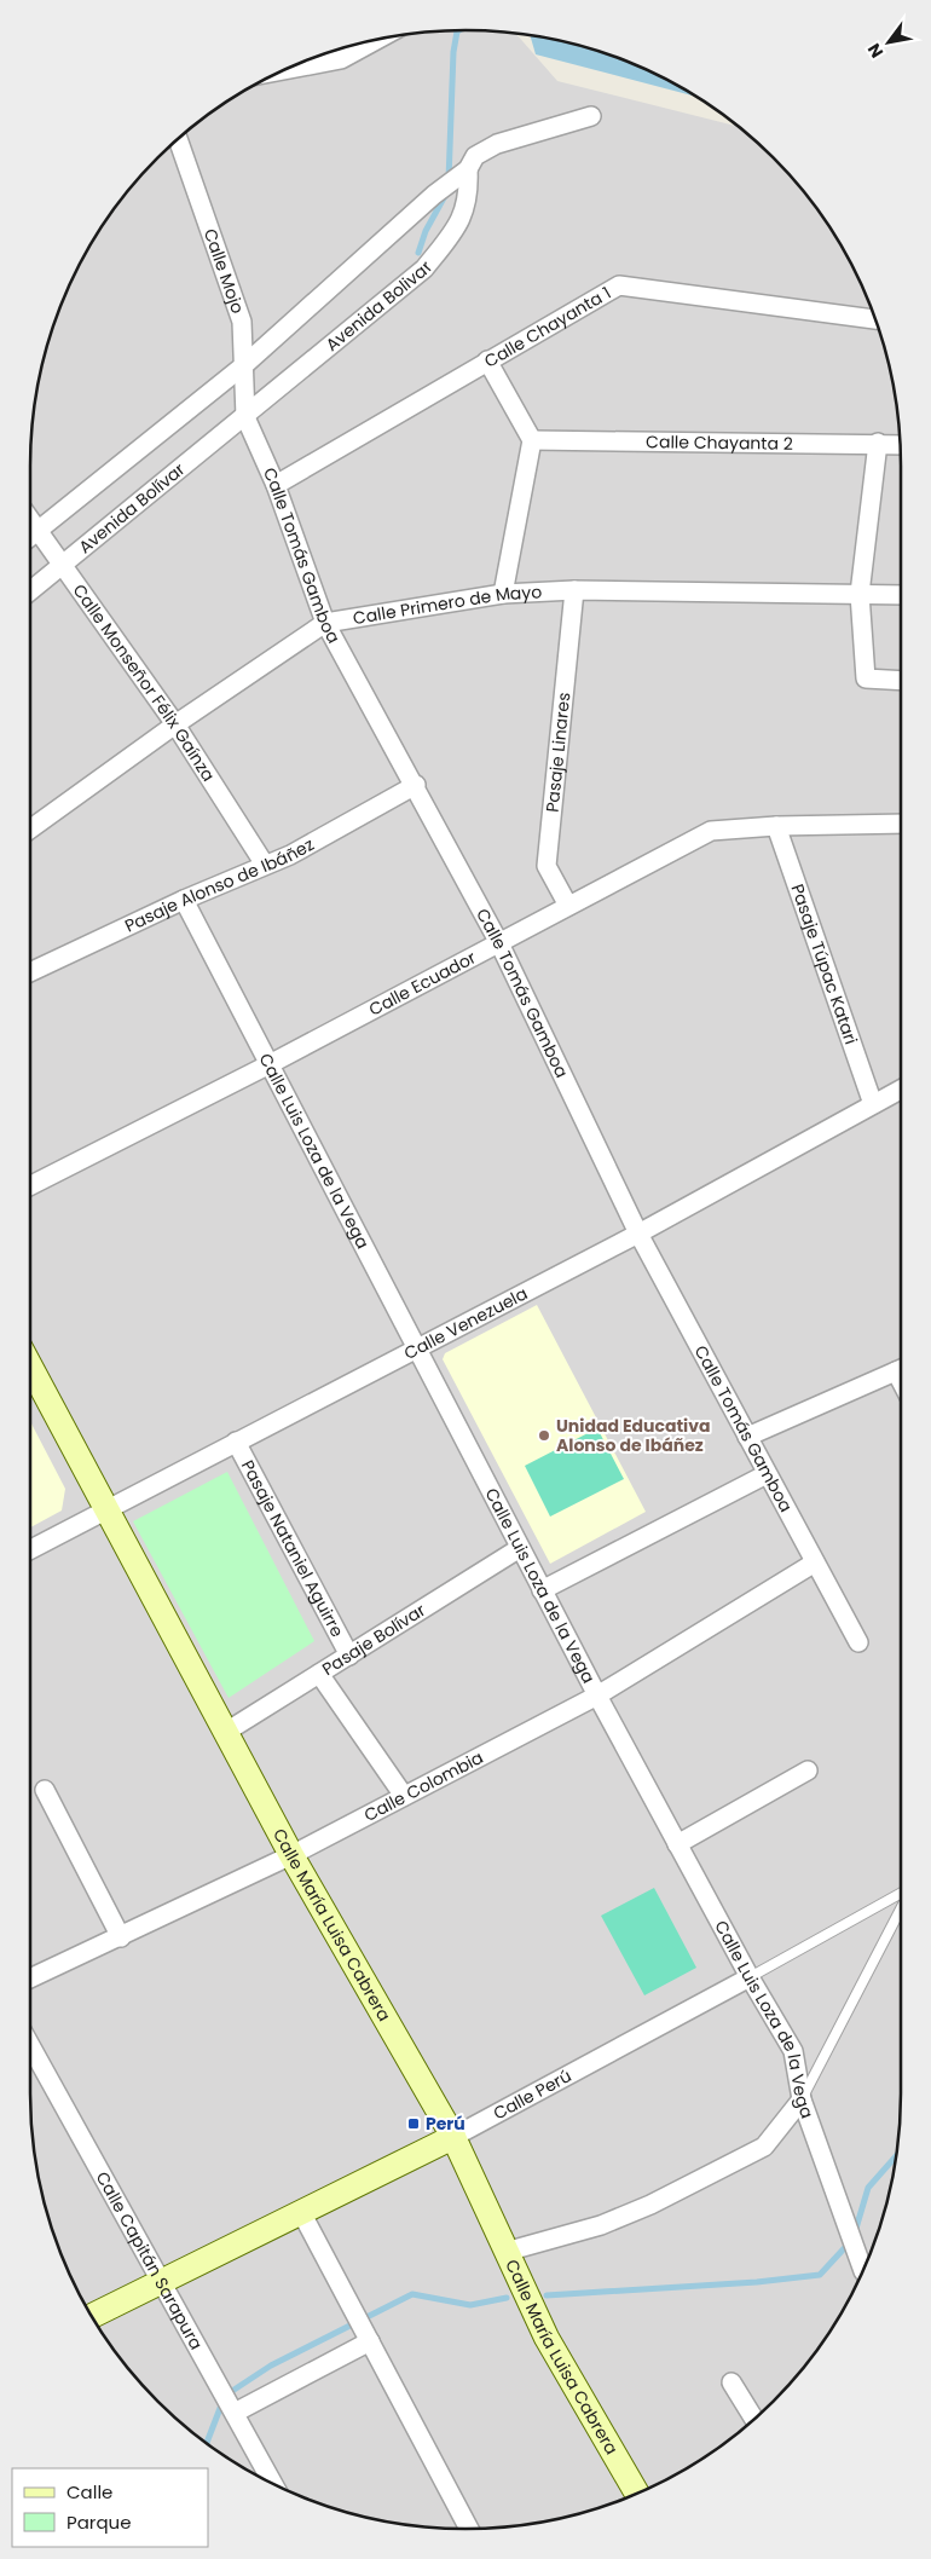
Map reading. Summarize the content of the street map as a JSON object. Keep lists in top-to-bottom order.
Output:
{
  "streets": {
    "street": [
      "Calle Mojo",
      "Avenida Bolivar",
      "Calle Chayanta 1",
      "Calle Chayanta 2",
      "Avenida Bolívar",
      "Calle Tomás Gamboa",
      "Calle Primero de Mayo",
      "Calle Monseñor Félix Gaínza",
      "Pasaje Linares",
      "Pasaje Alonso de Ibáñez",
      "Pasaje Túpac Katari",
      "Calle Ecuador",
      "Calle Luis Loza de la Vega",
      "Calle Venezuela",
      "Pasaje Nataniel Aguirre",
      "Pasaje Bolívar",
      "Calle Colombia",
      "Calle María Luisa Cabrera",
      "Calle Perú",
      "Calle Capitán Sarapura"
    ]
  },
  "crossings": [
    ["Calle Mojo", "Avenida Bolivar"],
    ["Calle Mojo", "Avenida Bolívar"],
    ["Calle Mojo", "Calle Tomás Gamboa"],
    ["Avenida Bolivar", "Avenida Bolívar"],
    ["Avenida Bolivar", "Calle Tomás Gamboa"],
    ["Calle Chayanta 1", "Calle Tomás Gamboa"],
    ["Avenida Bolívar", "Calle Tomás Gamboa"],
    ["Avenida Bolívar", "Calle Monseñor Félix Gaínza"],
    ["Calle Tomás Gamboa", "Calle Primero de Mayo"],
    ["Calle Tomás Gamboa", "Pasaje Alonso de Ibáñez"],
    ["Calle Tomás Gamboa", "Calle Ecuador"],
    ["Calle Tomás Gamboa", "Calle Venezuela"],
    ["Calle Tomás Gamboa", "Calle Colombia"],
    ["Calle Primero de Mayo", "Calle Monseñor Félix Gaínza"],
    ["Calle Primero de Mayo", "Pasaje Linares"],
    ["Calle Monseñor Félix Gaínza", "Pasaje Alonso de Ibáñez"],
    ["Pasaje Linares", "Calle Ecuador"],
    ["Pasaje Alonso de Ibáñez", "Calle Luis Loza de la Vega"],
    ["Pasaje Túpac Katari", "Calle Ecuador"],
    ["Pasaje Túpac Katari", "Calle Venezuela"],
    ["Calle Ecuador", "Calle Luis Loza de la Vega"],
    ["Calle Luis Loza de la Vega", "Calle Venezuela"],
    ["Calle Luis Loza de la Vega", "Pasaje Bolívar"],
    ["Calle Luis Loza de la Vega", "Calle Colombia"],
    ["Calle Luis Loza de la Vega", "Calle Perú"],
    ["Calle Venezuela", "Pasaje Nataniel Aguirre"],
    ["Calle Venezuela", "Calle María Luisa Cabrera"],
    ["Pasaje Nataniel Aguirre", "Pasaje Bolívar"],
    ["Pasaje Bolívar", "Calle María Luisa Cabrera"],
    ["Calle Colombia", "Calle María Luisa Cabrera"],
    ["Calle María Luisa Cabrera", "Calle Perú"],
    ["Calle Perú", "Calle Capitán Sarapura"]
  ],
  "places": {
    "other": ["Unidad Educativa Alonso de Ibáñez"],
    "transit": ["Perú"]
  },
  "legend": ["Calle", "Parque"],
  "north": "bottom left"
}
